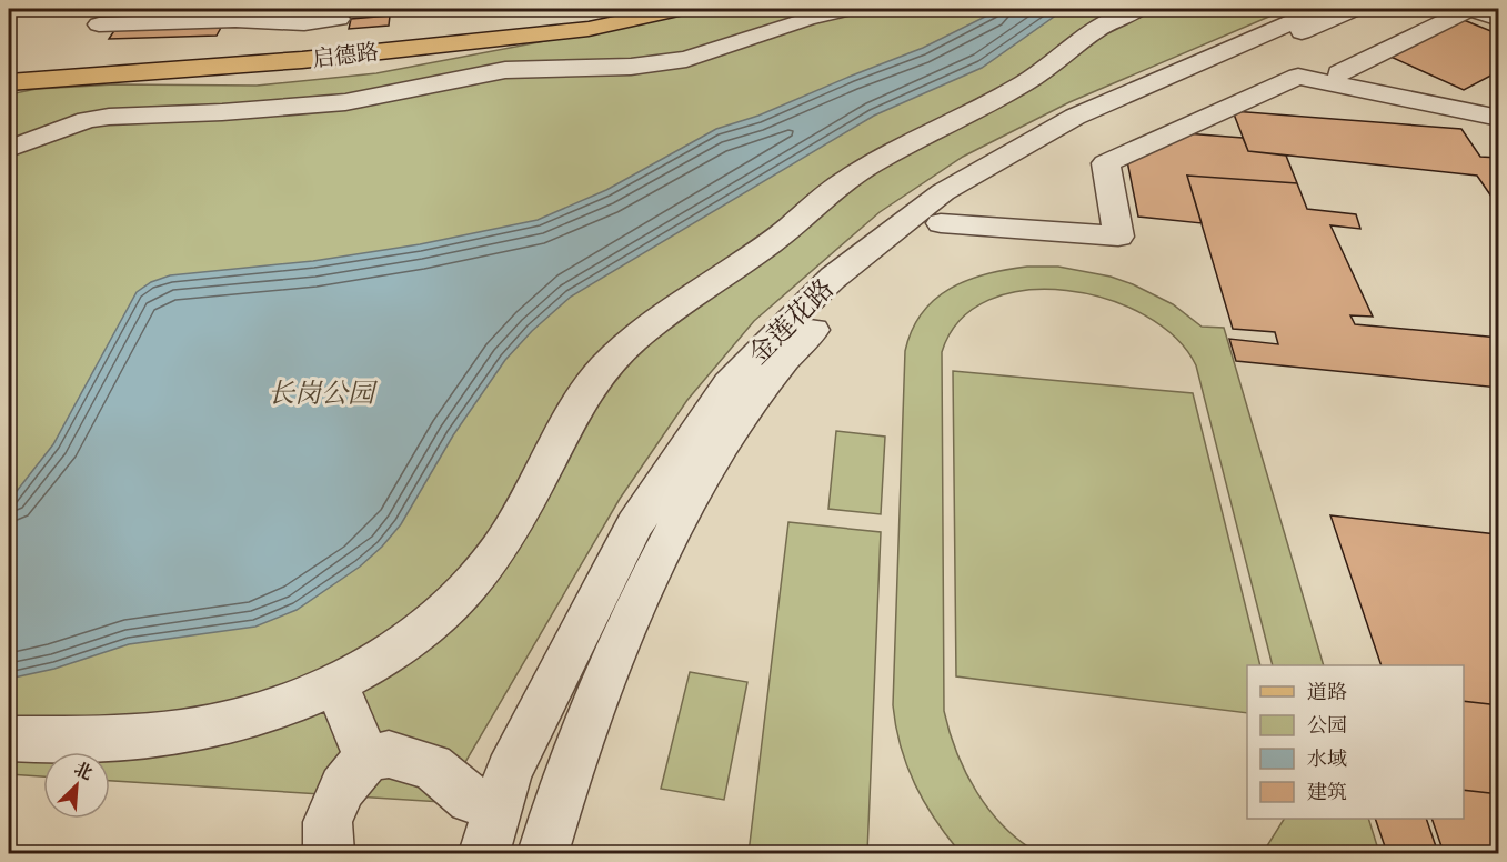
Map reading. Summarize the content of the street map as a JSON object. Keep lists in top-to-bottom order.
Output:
{
  "streets": {
    "main road": ["启德路"],
    "street": ["金莲花路"]
  },
  "parks": ["长岗公园"],
  "legend": [
    "道路",
    "公园",
    "水域",
    "建筑"
  ],
  "north": "top right"
}
